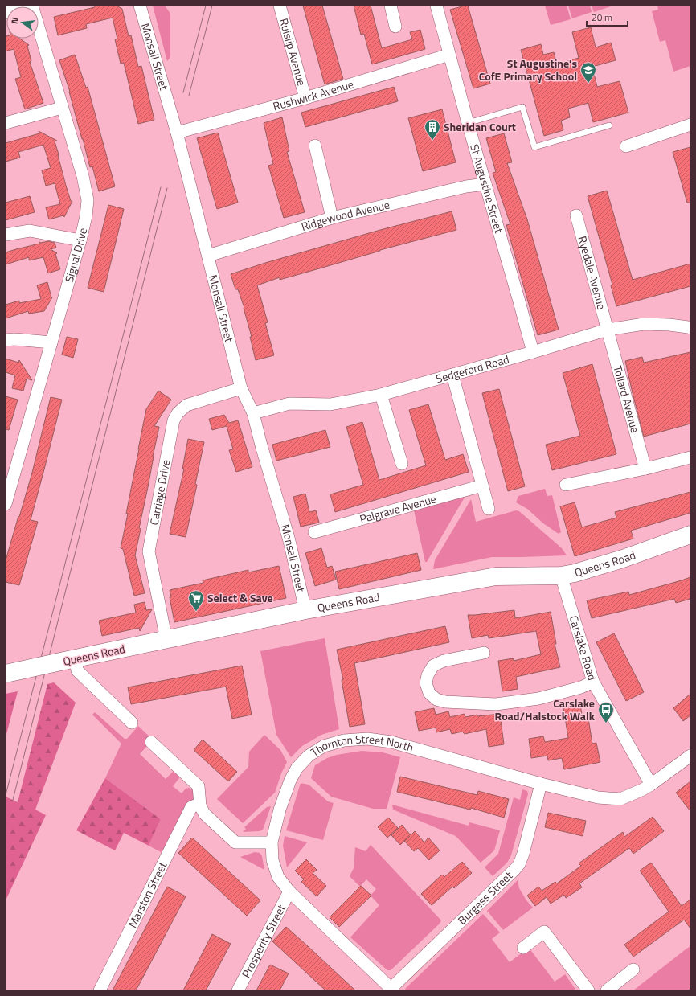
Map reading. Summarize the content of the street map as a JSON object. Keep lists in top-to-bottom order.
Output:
{
  "streets": {
    "highway": ["Queens Road"],
    "street": [
      "Ruislip Avenue",
      "Monsall Street",
      "Rushwick Avenue",
      "St Augustine Street",
      "Ridgewood Avenue",
      "Signal Drive",
      "Ryedale Avenue",
      "Sedgeford Road",
      "Tollard Avenue",
      "Carriage Drive",
      "Palgrave Avenue",
      "Carslake Road",
      "Thornton Street North",
      "Marston Street",
      "Burgess Street",
      "Prosperity Street"
    ]
  },
  "crossings": [
    ["Ruislip Avenue", "Rushwick Avenue"],
    ["Monsall Street", "Rushwick Avenue"],
    ["Monsall Street", "Ridgewood Avenue"],
    ["Monsall Street", "Sedgeford Road"],
    ["Monsall Street", "Carriage Drive"],
    ["Monsall Street", "Queens Road"],
    ["Rushwick Avenue", "St Augustine Street"],
    ["St Augustine Street", "Ridgewood Avenue"],
    ["St Augustine Street", "Sedgeford Road"],
    ["Ryedale Avenue", "Sedgeford Road"],
    ["Ryedale Avenue", "Tollard Avenue"],
    ["Sedgeford Road", "Tollard Avenue"],
    ["Carriage Drive", "Queens Road"],
    ["Queens Road", "Carslake Road"],
    ["Carslake Road", "Thornton Street North"],
    ["Thornton Street North", "Burgess Street"],
    ["Thornton Street North", "Prosperity Street"]
  ],
  "places": {
    "school or university": ["St Augustine's CofE Primary School"],
    "building": ["Sheridan Court"],
    "supermarket": ["Select & Save"],
    "bus stop": ["Carslake Road/Halstock Walk"]
  },
  "scale_bar": "20 m",
  "north": "left"
}
